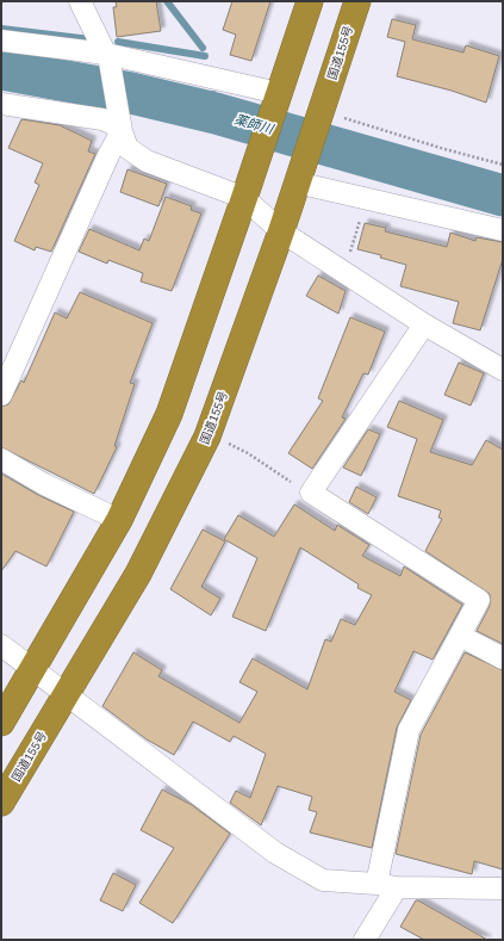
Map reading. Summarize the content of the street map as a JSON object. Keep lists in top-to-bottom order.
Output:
{
  "streets": {
    "highway": ["国道155号"]
  },
  "water": ["薬師川"]
}
